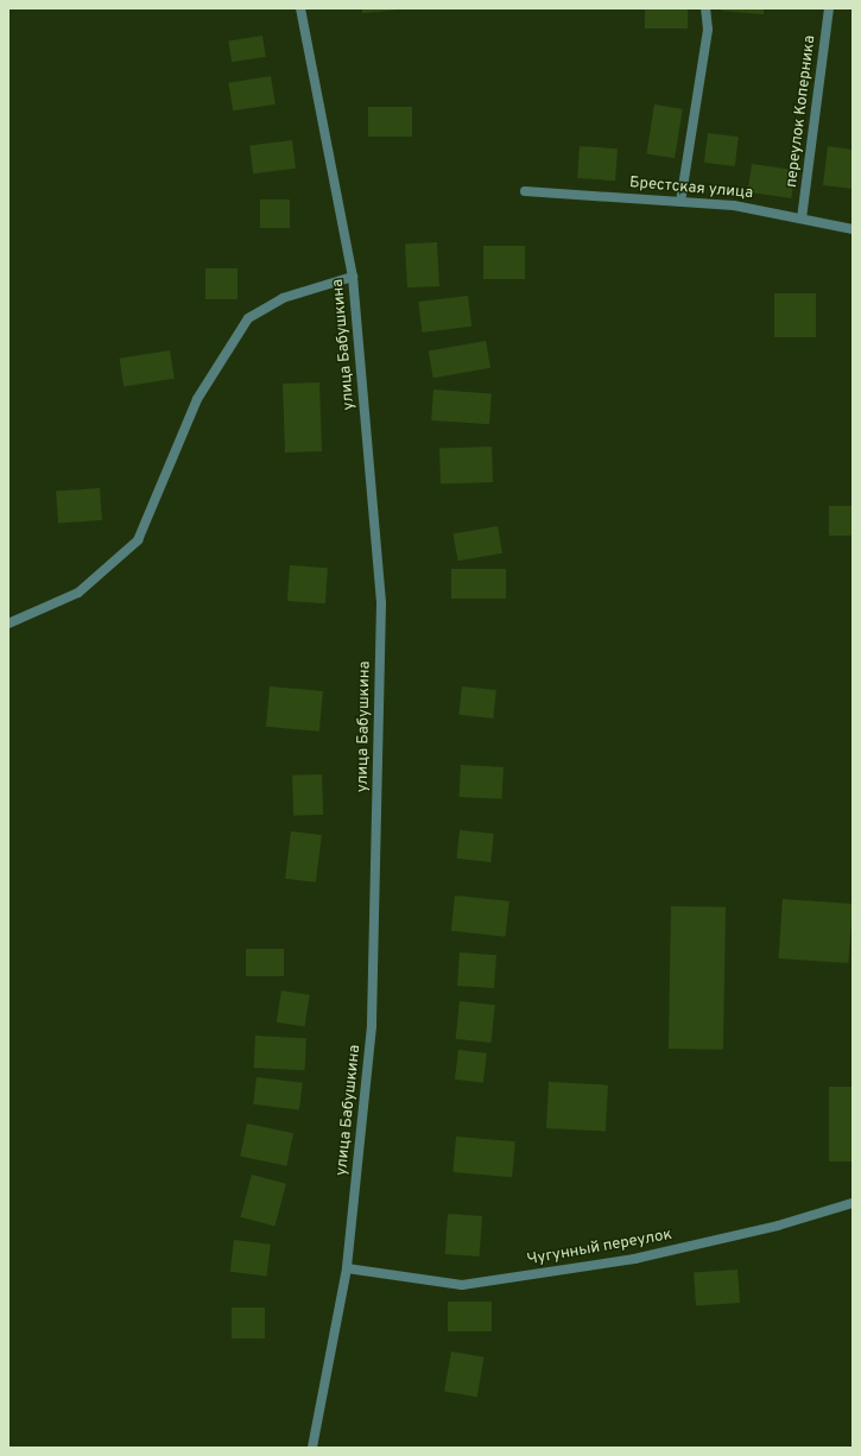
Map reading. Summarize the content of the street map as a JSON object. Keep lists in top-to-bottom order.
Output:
{
  "streets": {
    "street": [
      "переулок Коперника",
      "Брестская улица",
      "улица Бабушкина",
      "Чугунный переулок"
    ]
  },
  "crossings": [
    ["переулок Коперника", "Брестская улица"],
    ["улица Бабушкина", "Чугунный переулок"]
  ]
}
